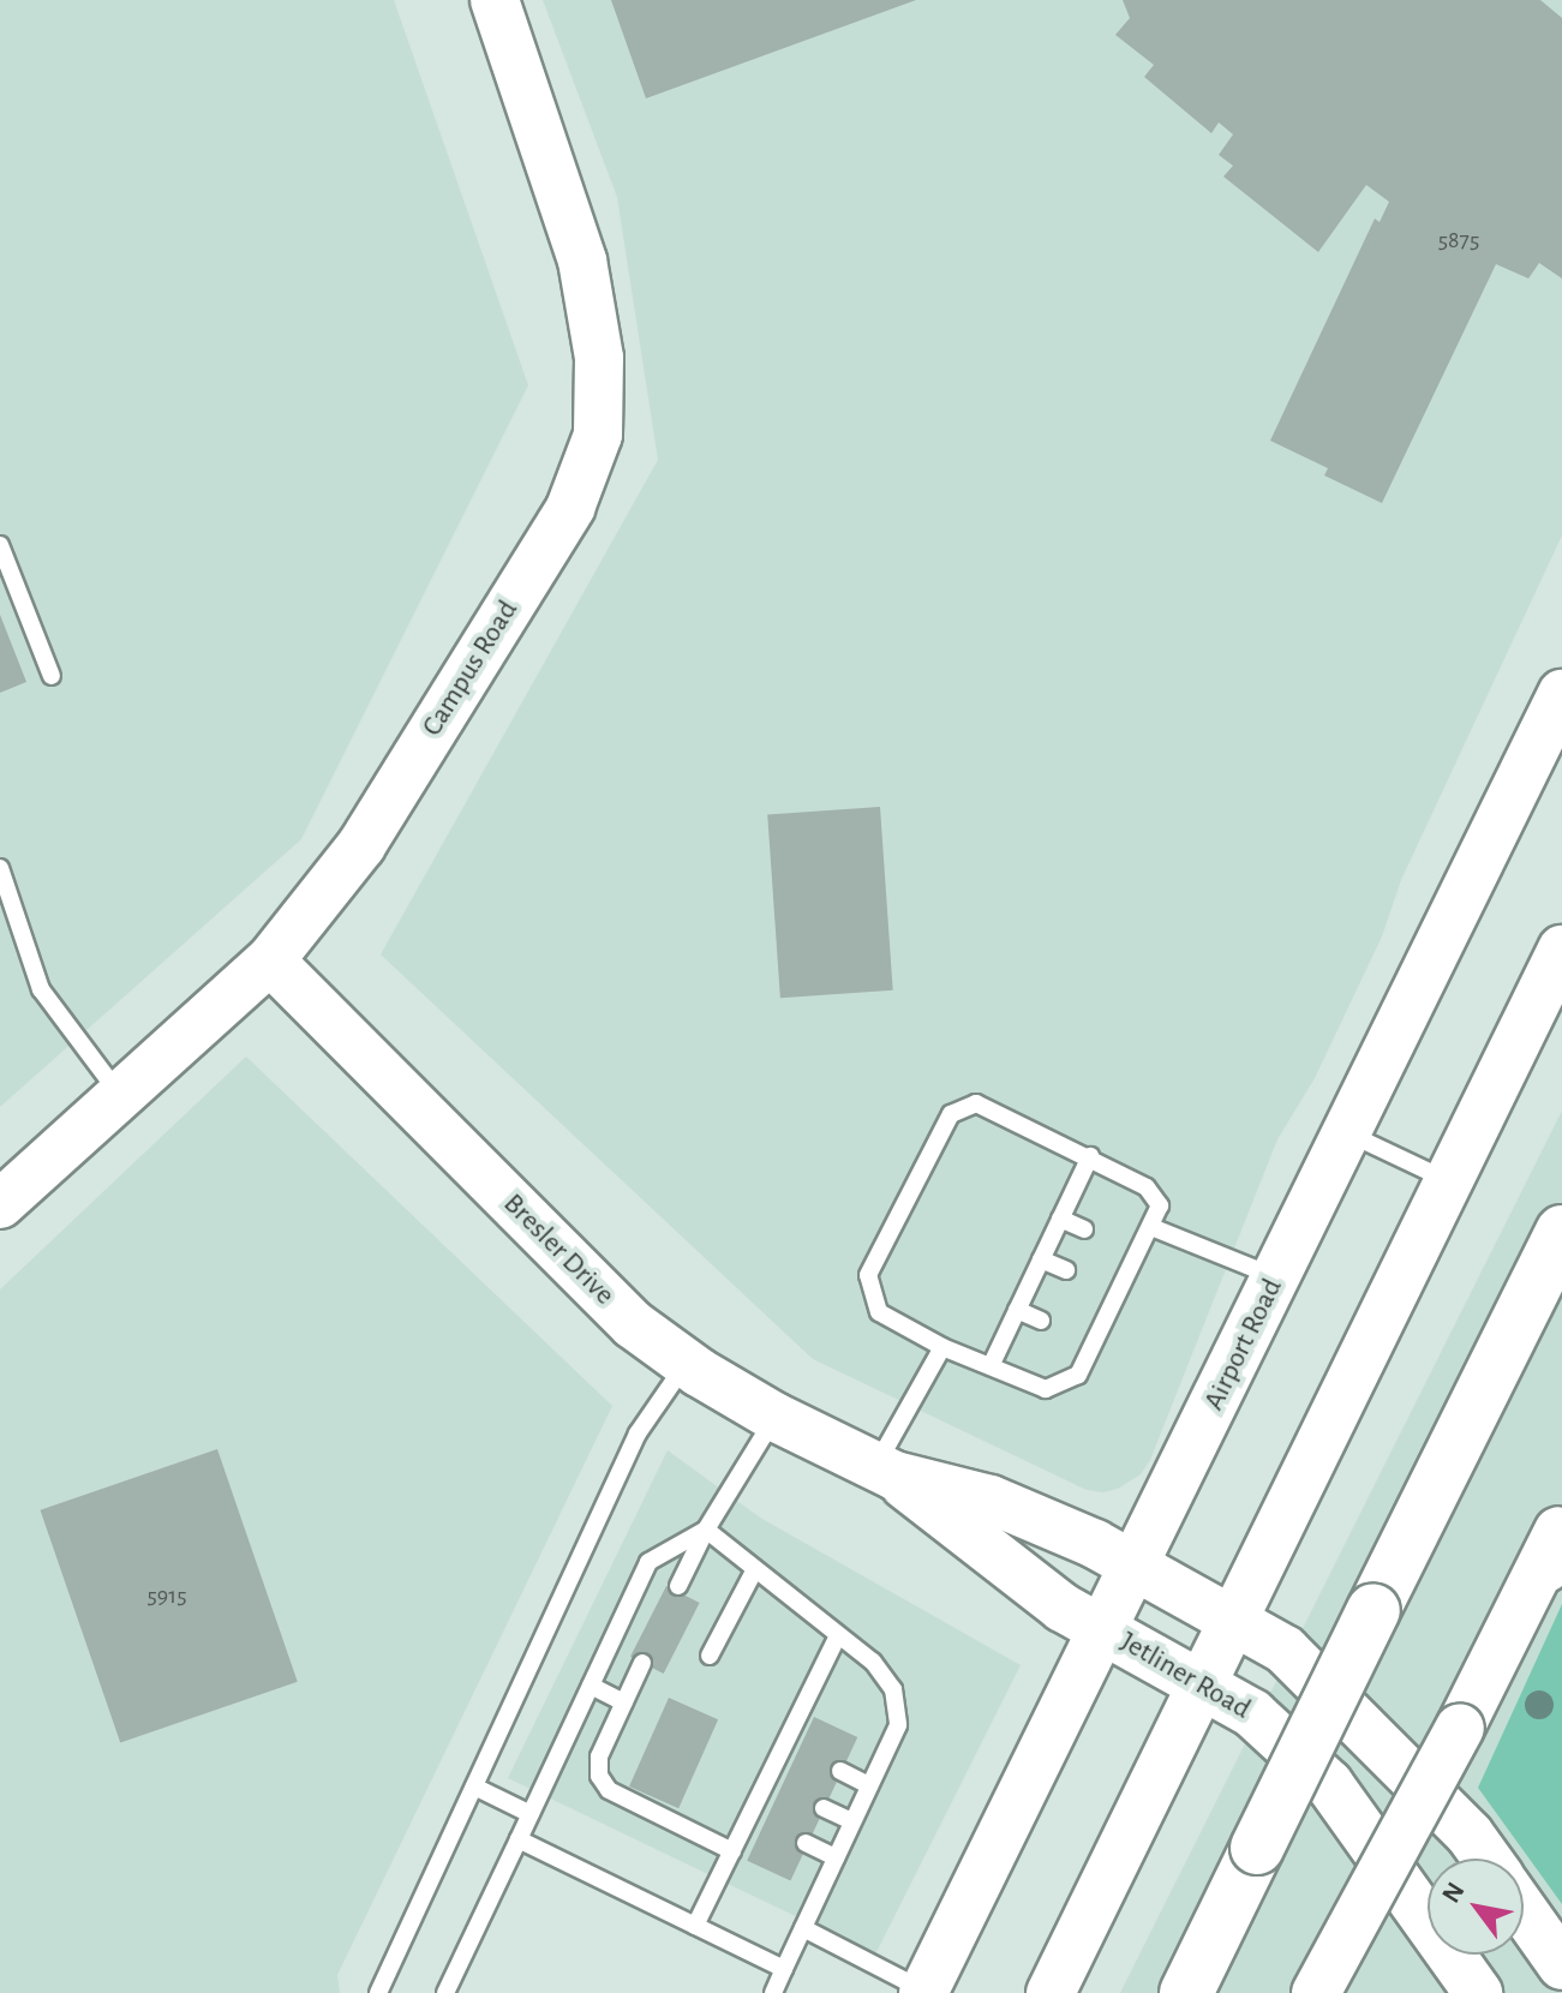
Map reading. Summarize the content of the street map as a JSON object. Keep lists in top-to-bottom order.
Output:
{
  "streets": {
    "street": [
      "Campus Road",
      "Bresler Drive",
      "Airport Road",
      "Jetliner Road"
    ]
  },
  "crossings": [
    ["Campus Road", "Bresler Drive"],
    ["Bresler Drive", "Airport Road"],
    ["Bresler Drive", "Jetliner Road"],
    ["Airport Road", "Jetliner Road"]
  ],
  "house_numbers": ["5875", "5915"],
  "north": "top left"
}
